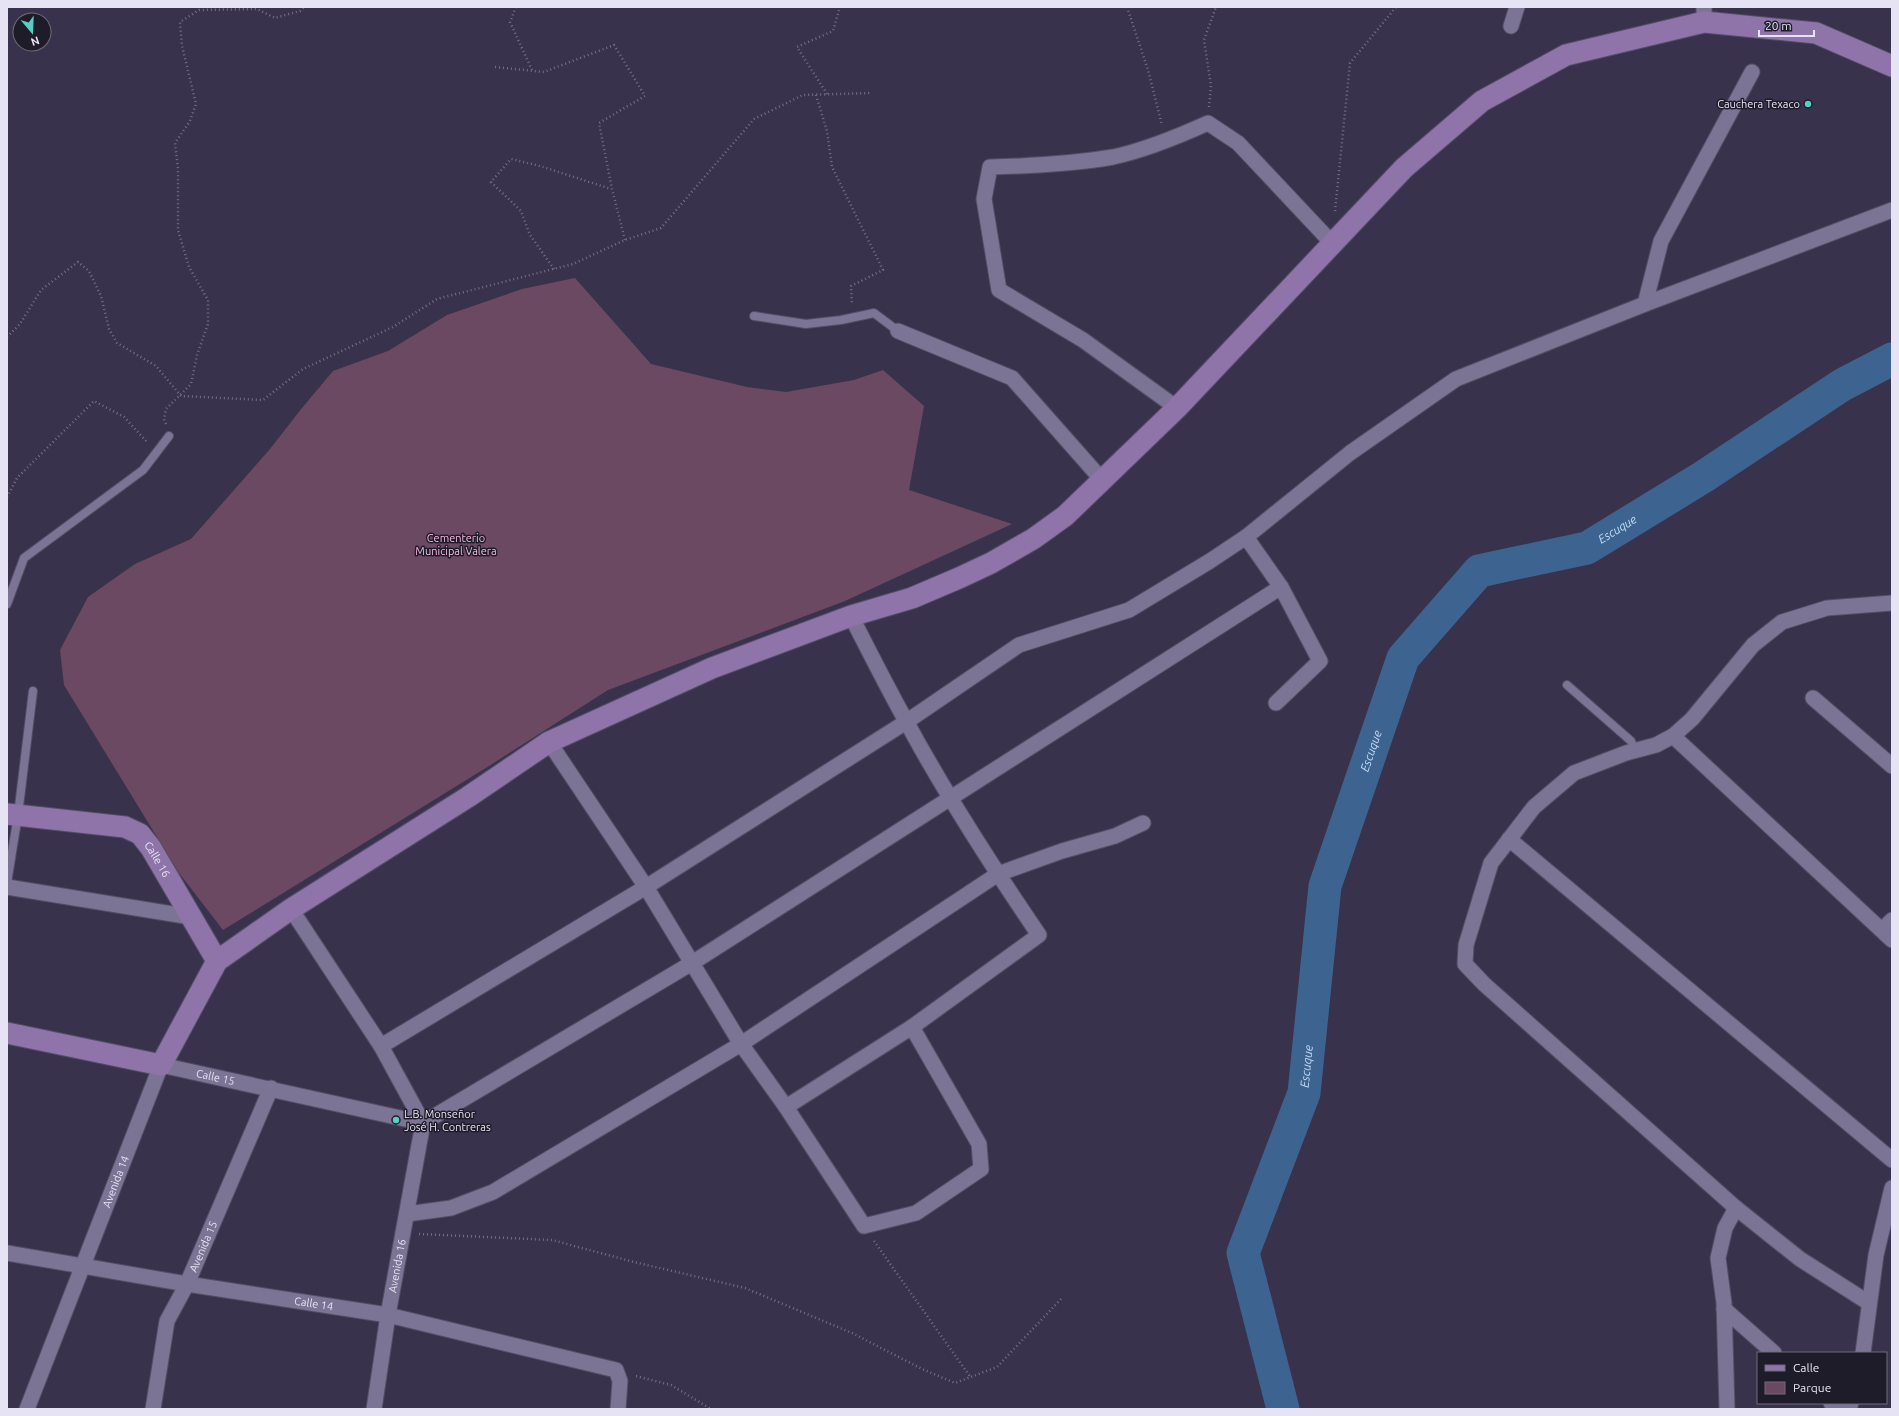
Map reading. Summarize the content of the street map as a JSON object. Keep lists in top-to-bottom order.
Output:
{
  "streets": {
    "main road": ["Calle 16", "Calle 15", "Avenida 14"],
    "street": ["Avenida 15", "Avenida 16", "Calle 14"]
  },
  "crossings": [
    ["Calle 16", "Avenida 14"],
    ["Calle 15", "Avenida 14"],
    ["Calle 15", "Avenida 15"],
    ["Calle 15", "Avenida 16"],
    ["Avenida 14", "Calle 14"],
    ["Avenida 15", "Calle 14"],
    ["Avenida 16", "Calle 14"]
  ],
  "water": ["Escuque"],
  "parks": ["Cementerio Municipal Valera"],
  "places": ["Cauchera Texaco", "L.B. Monseñor José H. Contreras"],
  "legend": ["Calle", "Parque"],
  "scale_bar": "20 m",
  "north": "bottom"
}
